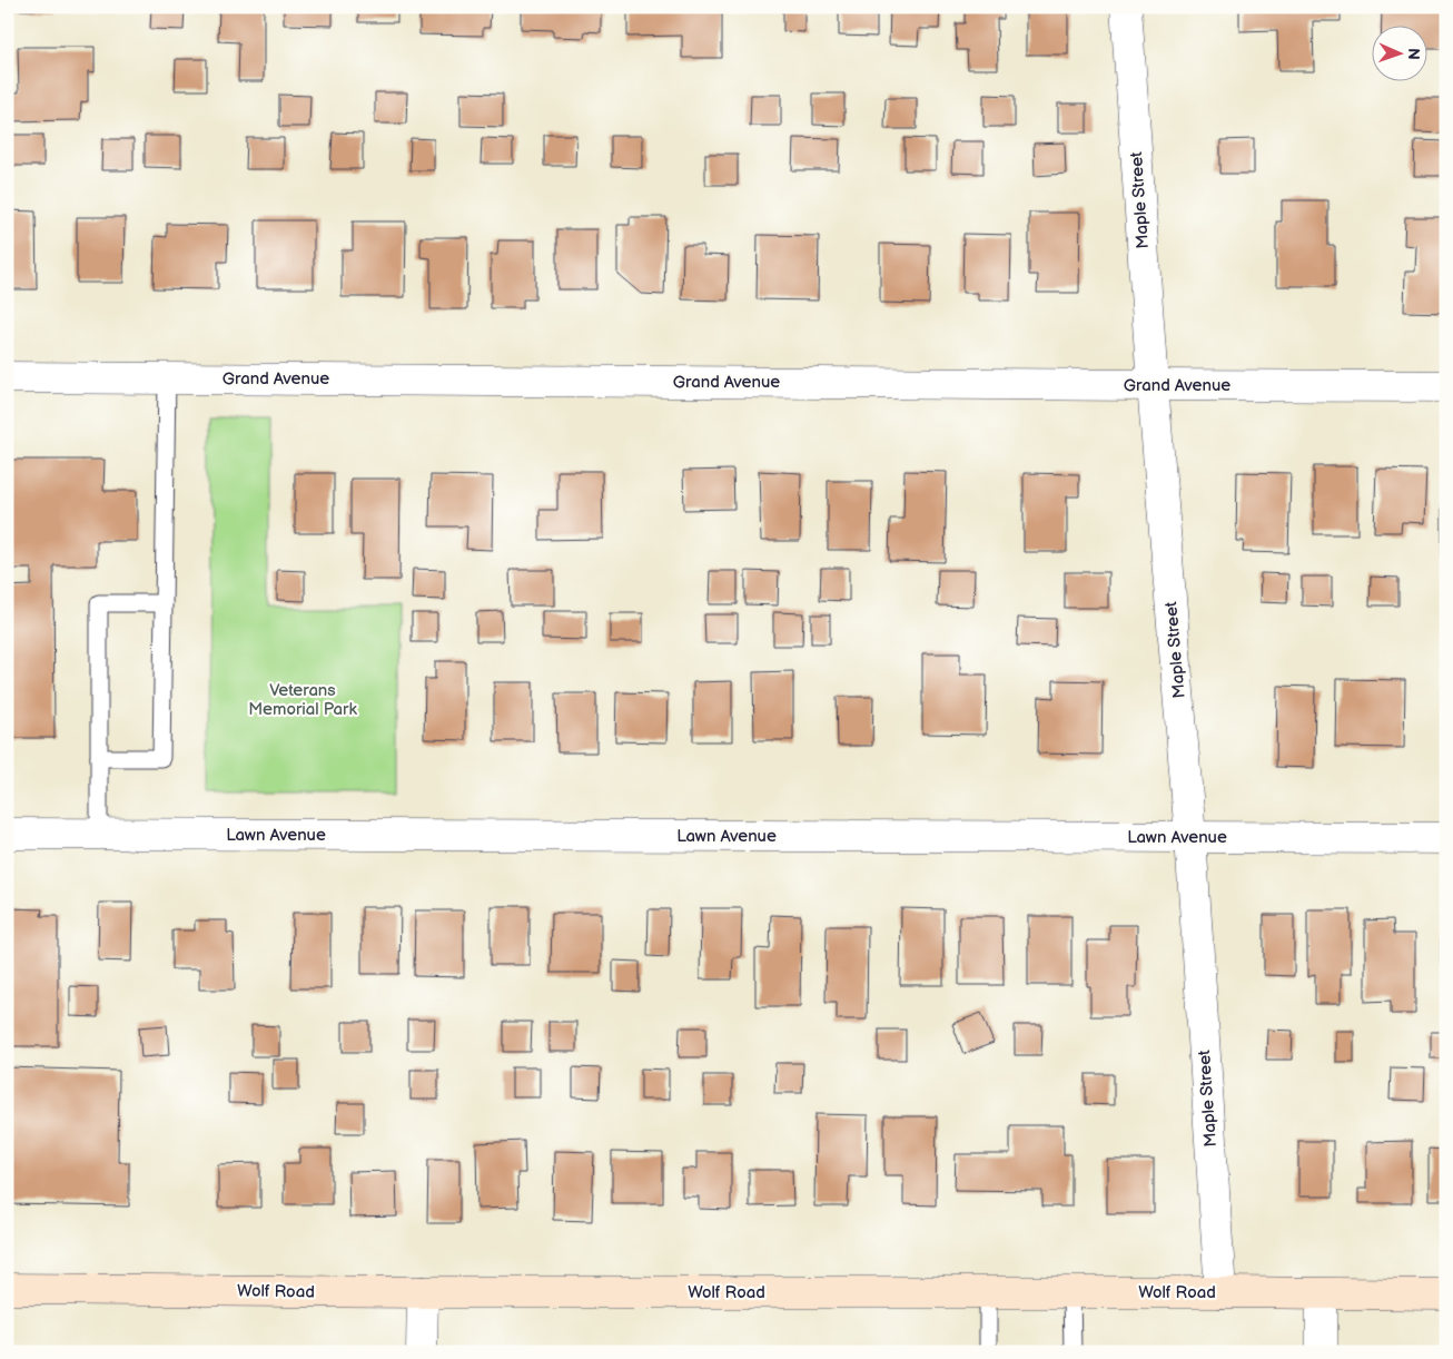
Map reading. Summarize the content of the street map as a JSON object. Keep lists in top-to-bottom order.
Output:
{
  "streets": {
    "main road": ["Wolf Road"],
    "street": ["Maple Street", "Grand Avenue", "Lawn Avenue"]
  },
  "crossings": [
    ["Maple Street", "Grand Avenue"],
    ["Maple Street", "Lawn Avenue"],
    ["Maple Street", "Wolf Road"]
  ],
  "parks": ["Veterans Memorial Park"],
  "north": "right"
}
